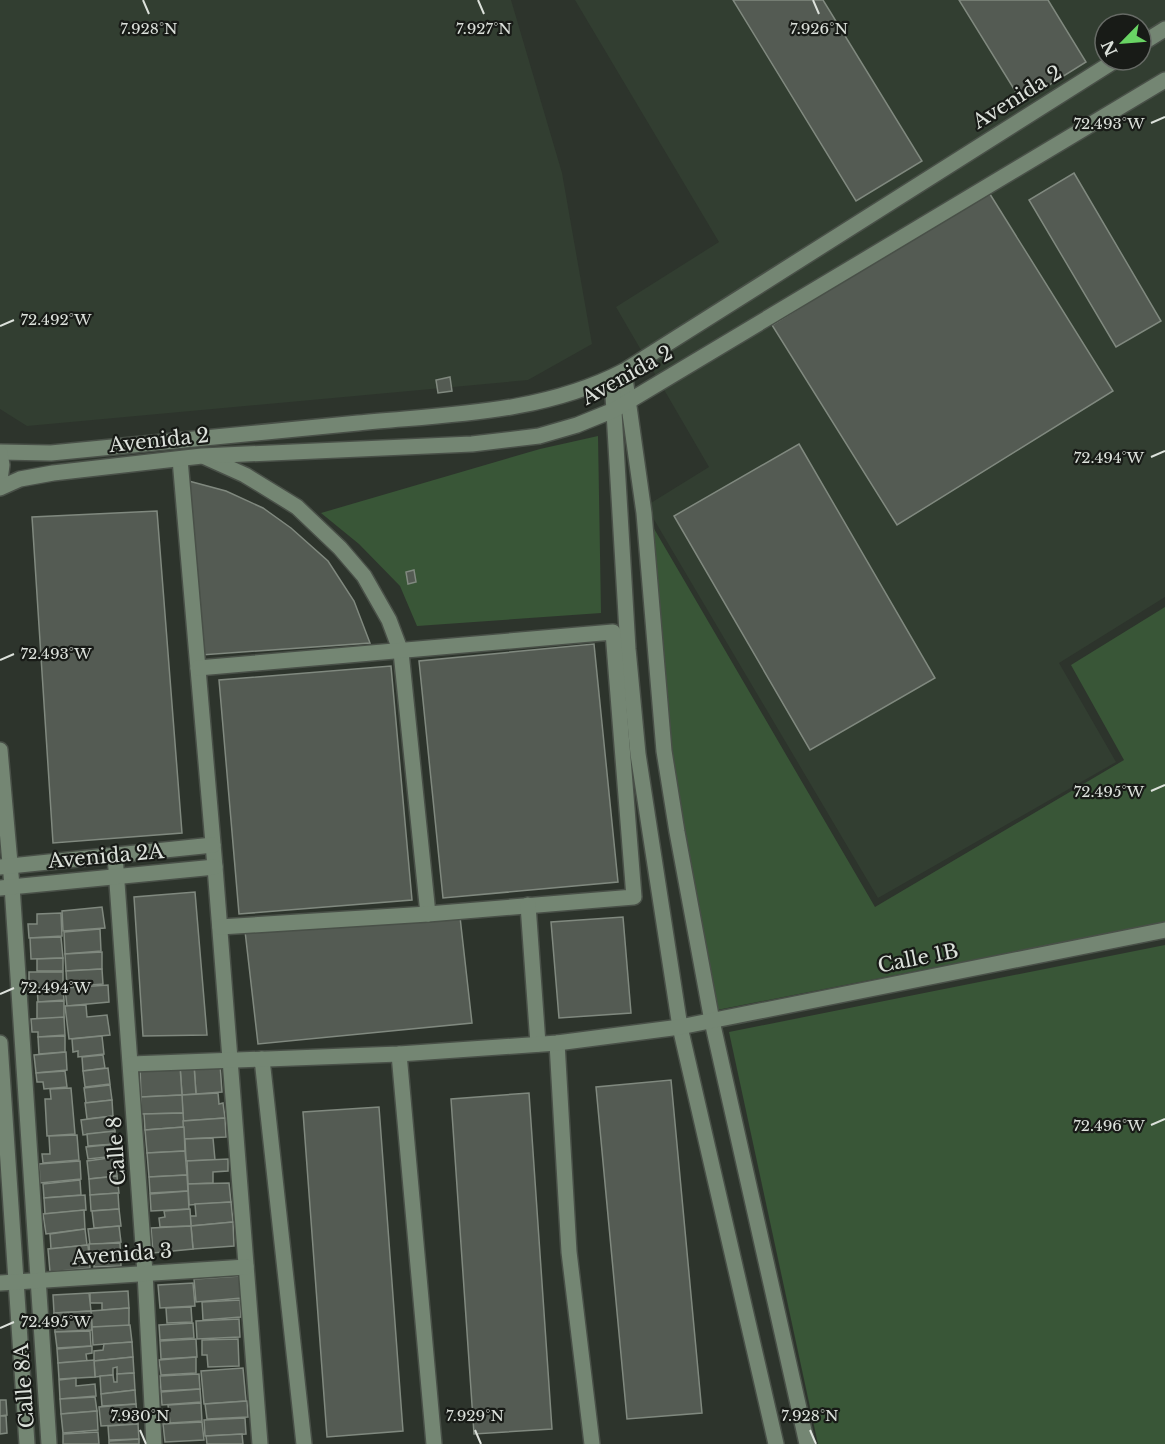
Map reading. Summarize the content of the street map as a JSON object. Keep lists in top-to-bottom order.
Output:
{
  "streets": {
    "street": [
      "Avenida 2",
      "Avenida 2A",
      "Calle 1B",
      "Calle 8",
      "Avenida 3",
      "Calle 8A"
    ]
  },
  "crossings": [
    ["Avenida 2A", "Calle 8"],
    ["Avenida 2A", "Calle 8A"],
    ["Calle 1B", "Calle 8"],
    ["Calle 8", "Avenida 3"],
    ["Avenida 3", "Calle 8A"]
  ],
  "north": "bottom left",
  "coordinates": [
    "7.928°N",
    "7.927°N",
    "7.926°N",
    "72.493°W",
    "72.492°W",
    "72.494°W",
    "72.495°W",
    "72.496°W",
    "7.930°N",
    "7.929°N"
  ]
}
